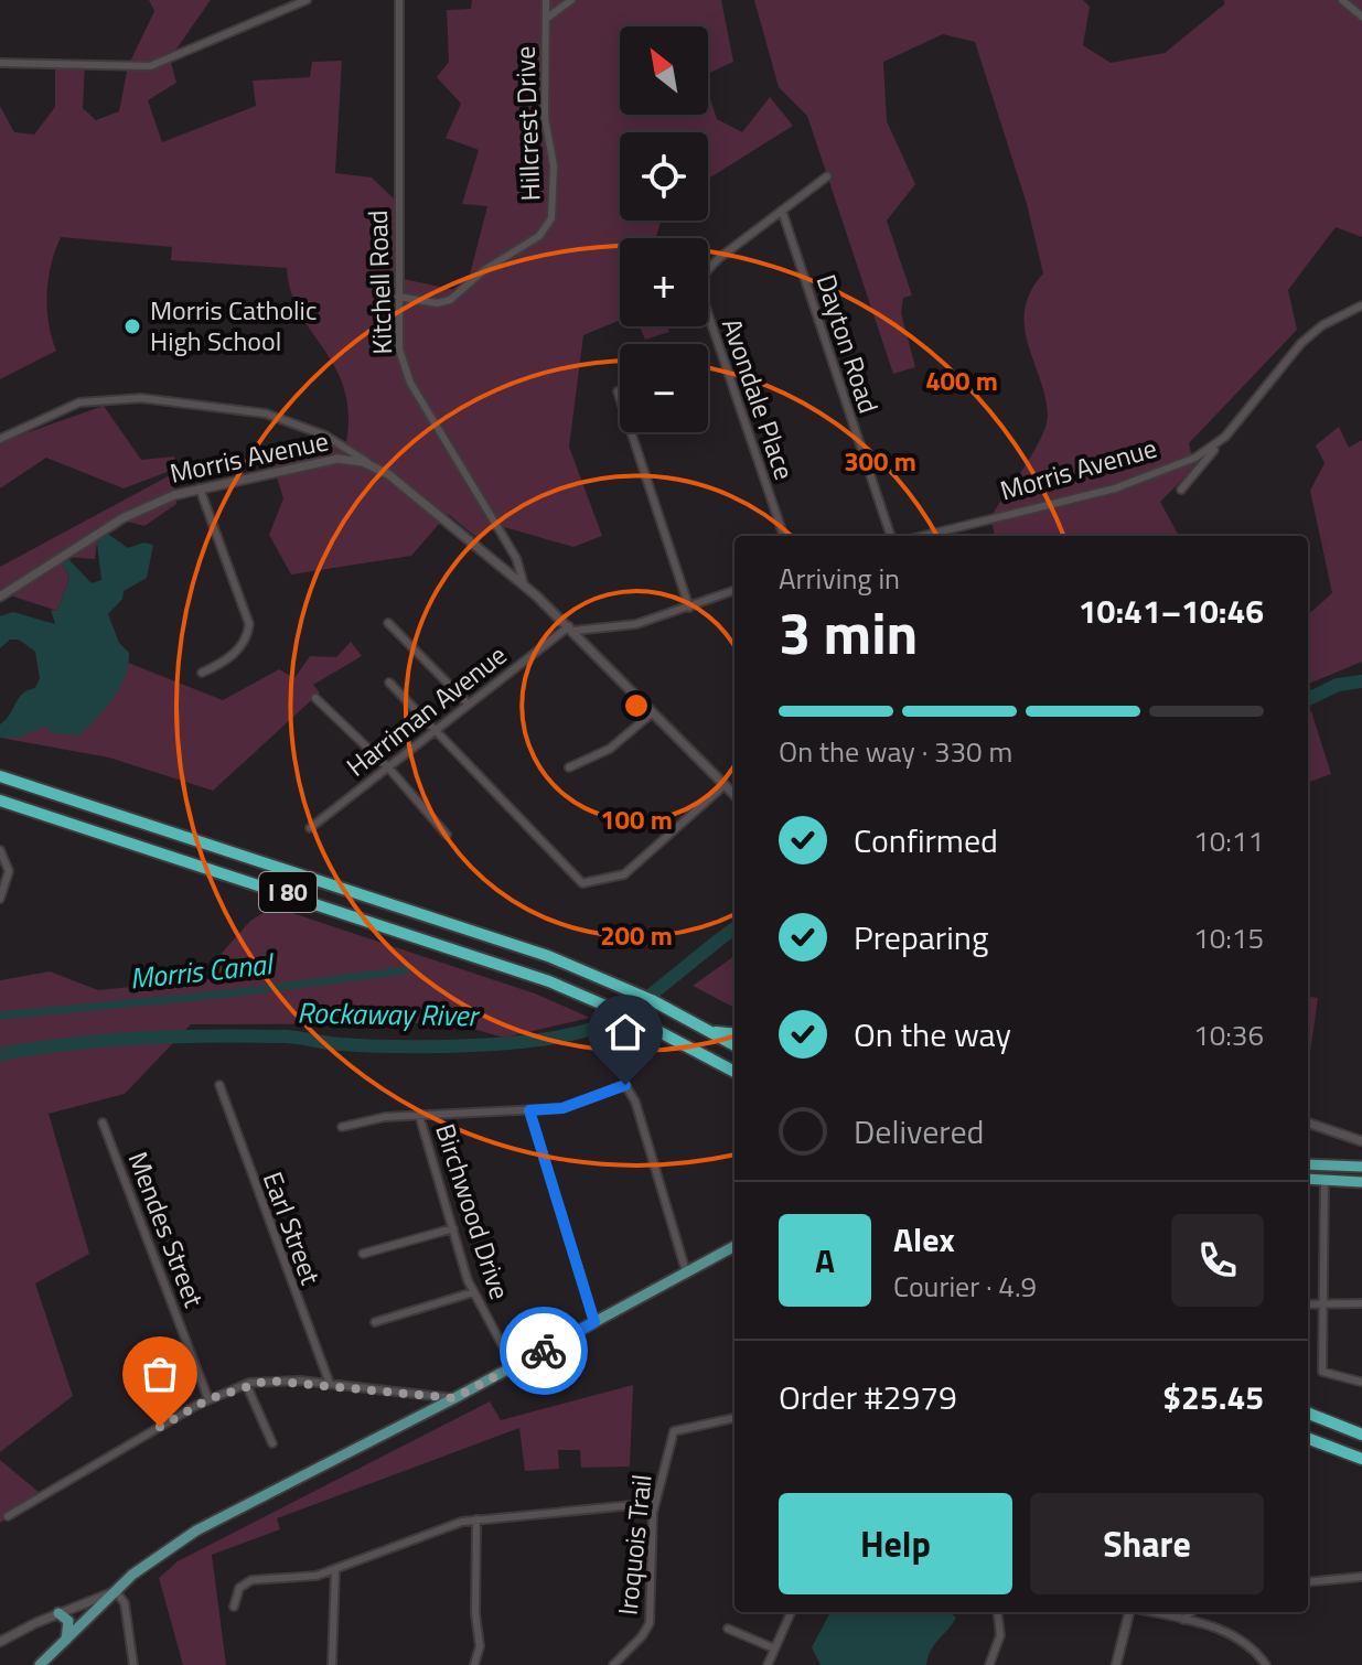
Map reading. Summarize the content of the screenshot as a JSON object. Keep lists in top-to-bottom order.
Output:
{
  "streets": {
    "highway": ["I 80"],
    "street": [
      "Hillcrest Drive",
      "Kitchell Road",
      "Dayton Road",
      "Avondale Place",
      "Morris Avenue",
      "Harriman Avenue",
      "Birchwood Drive",
      "Earl Street",
      "Mendes Street",
      "Iroquois Trail"
    ]
  },
  "crossings": [
    ["Hillcrest Drive", "Kitchell Road"],
    ["Dayton Road", "Avondale Place"]
  ],
  "water": ["Morris Canal", "Rockaway River"],
  "places": ["Morris Catholic High School"],
  "north": "top left",
  "page": {
    "map_buttons": ["+", "−"],
    "heading": ["3 min", "Arriving in", "10:41–10:46"],
    "panel": [
      "Alex",
      "Courier · 4.9",
      "Order #2979",
      "$25.45"
    ],
    "bar": "On the way · 330 m",
    "list": [
      ["Confirmed", "10:11"],
      ["Preparing", "10:15"],
      ["On the way", "10:36"],
      "Delivered"
    ],
    "round": "A",
    "buttons": ["Help", "Share"]
  },
  "rings": [
    "400 m",
    "300 m",
    "100 m",
    "200 m"
  ]
}
